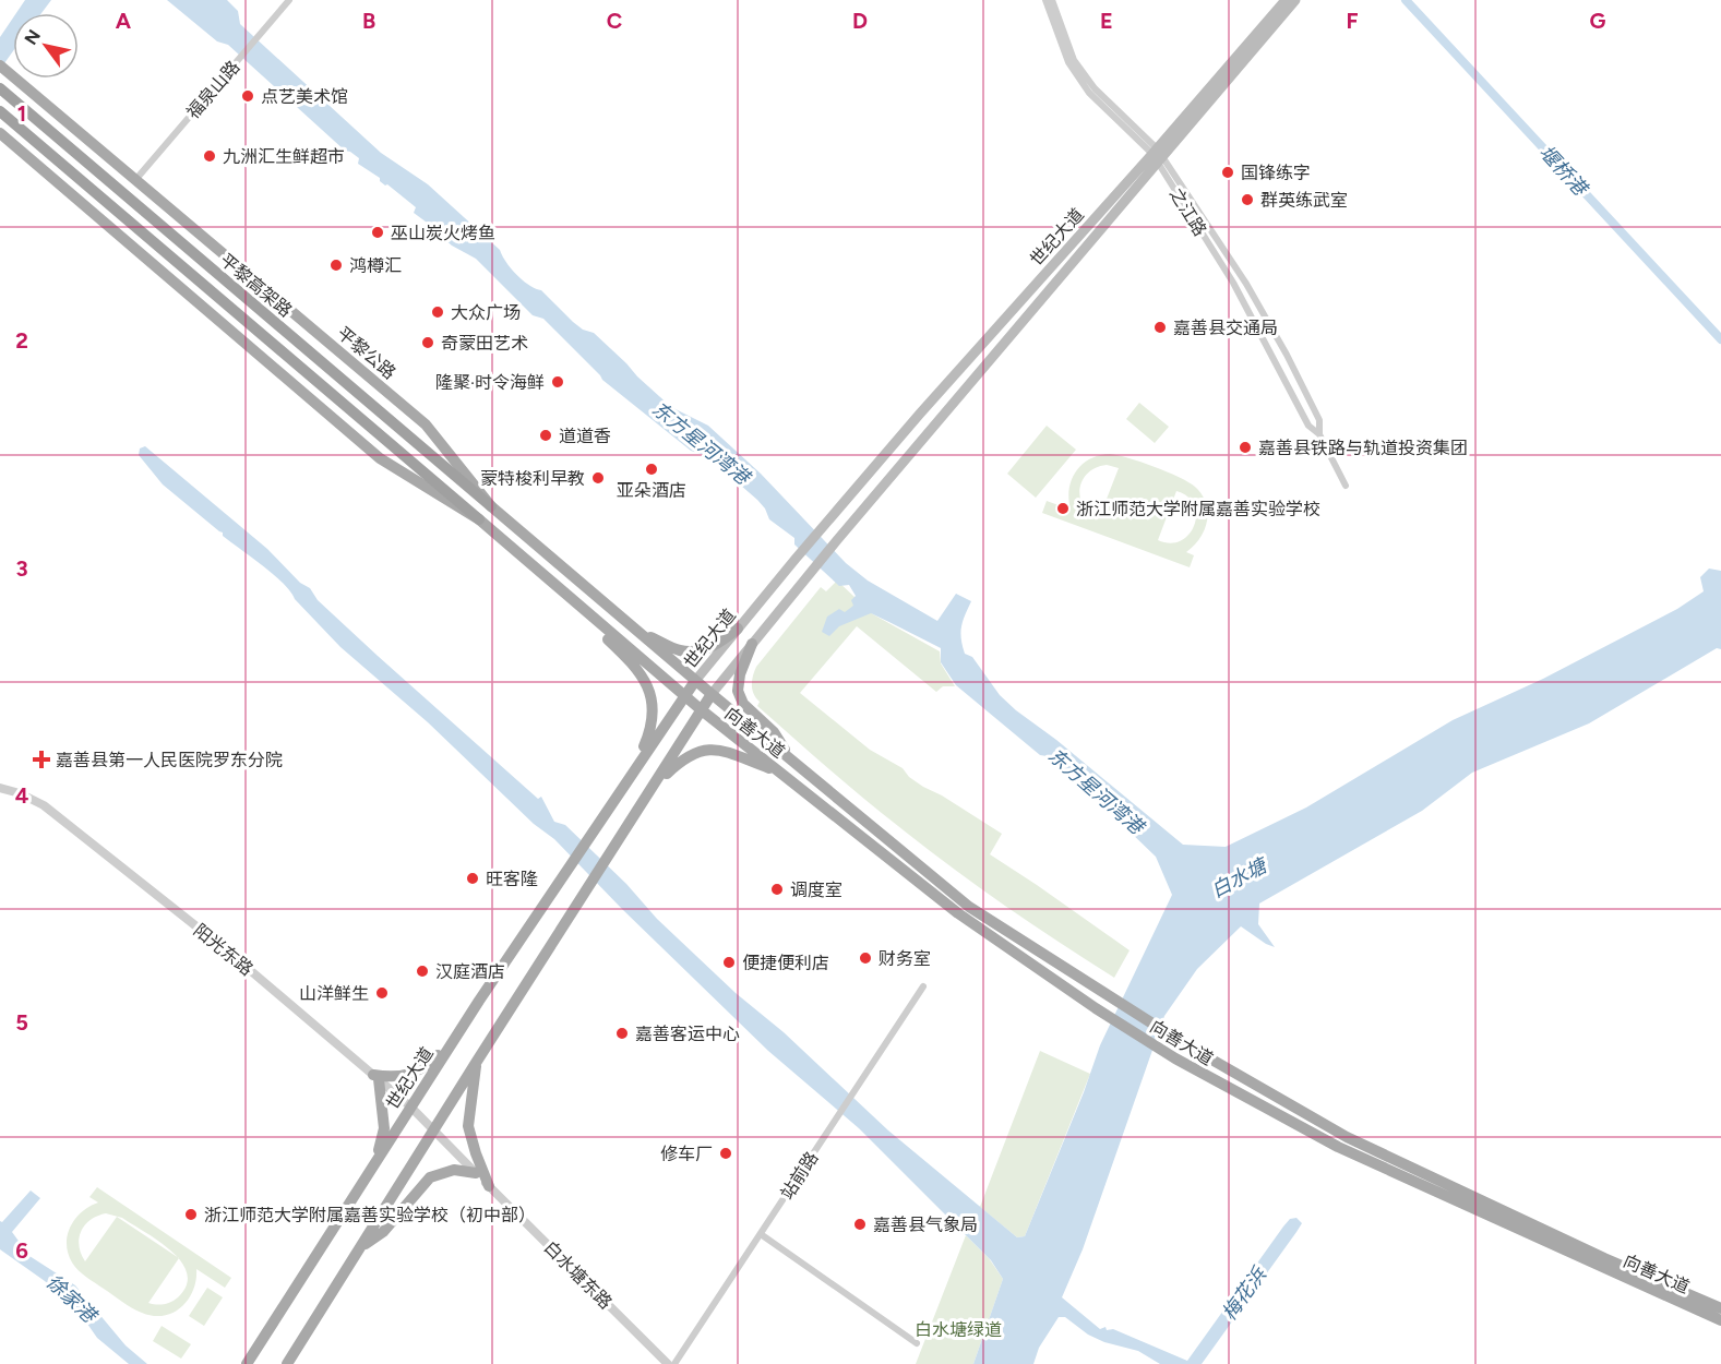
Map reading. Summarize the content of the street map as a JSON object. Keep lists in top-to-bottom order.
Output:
{
  "streets": {
    "highway": ["平黎高架路"],
    "main road": ["世纪大道", "平黎公路", "向善大道"],
    "street": [
      "福泉山路",
      "之江路",
      "阳光东路",
      "站前路",
      "白水塘东路"
    ]
  },
  "crossings": [
    ["福泉山路", "平黎公路"],
    ["之江路", "世纪大道"],
    ["世纪大道", "平黎公路"],
    ["世纪大道", "向善大道"],
    ["世纪大道", "阳光东路"],
    ["世纪大道", "白水塘东路"],
    ["平黎高架路", "平黎公路"],
    ["平黎公路", "向善大道"],
    ["阳光东路", "白水塘东路"]
  ],
  "water": [
    "堰桥港",
    "东方星河湾港",
    "白水塘",
    "梅花浜",
    "徐家港"
  ],
  "parks": ["白水塘绿道"],
  "places": {
    "other": [
      "点艺美术馆",
      "九洲汇生鲜超市",
      "国锋练字",
      "群英练武室",
      "巫山炭火烤鱼",
      "鸿樽汇",
      "大众广场",
      "嘉善县交通局",
      "奇蒙田艺术",
      "隆聚·时令海鲜",
      "道道香",
      "嘉善县铁路与轨道投资集团",
      "亚朵酒店",
      "蒙特梭利早教",
      "浙江师范大学附属嘉善实验学校",
      "旺客隆",
      "调度室",
      "财务室",
      "便捷便利店",
      "汉庭酒店",
      "山洋鲜生",
      "嘉善客运中心",
      "修车厂",
      "浙江师范大学附属嘉善实验学校（初中部）",
      "嘉善县气象局"
    ],
    "health": ["嘉善县第一人民医院罗东分院"]
  },
  "north": "top left",
  "grid": {
    "columns": [
      "A",
      "B",
      "C",
      "D",
      "E",
      "F",
      "G"
    ],
    "rows": [
      "1",
      "2",
      "3",
      "4",
      "5",
      "6"
    ]
  }
}
